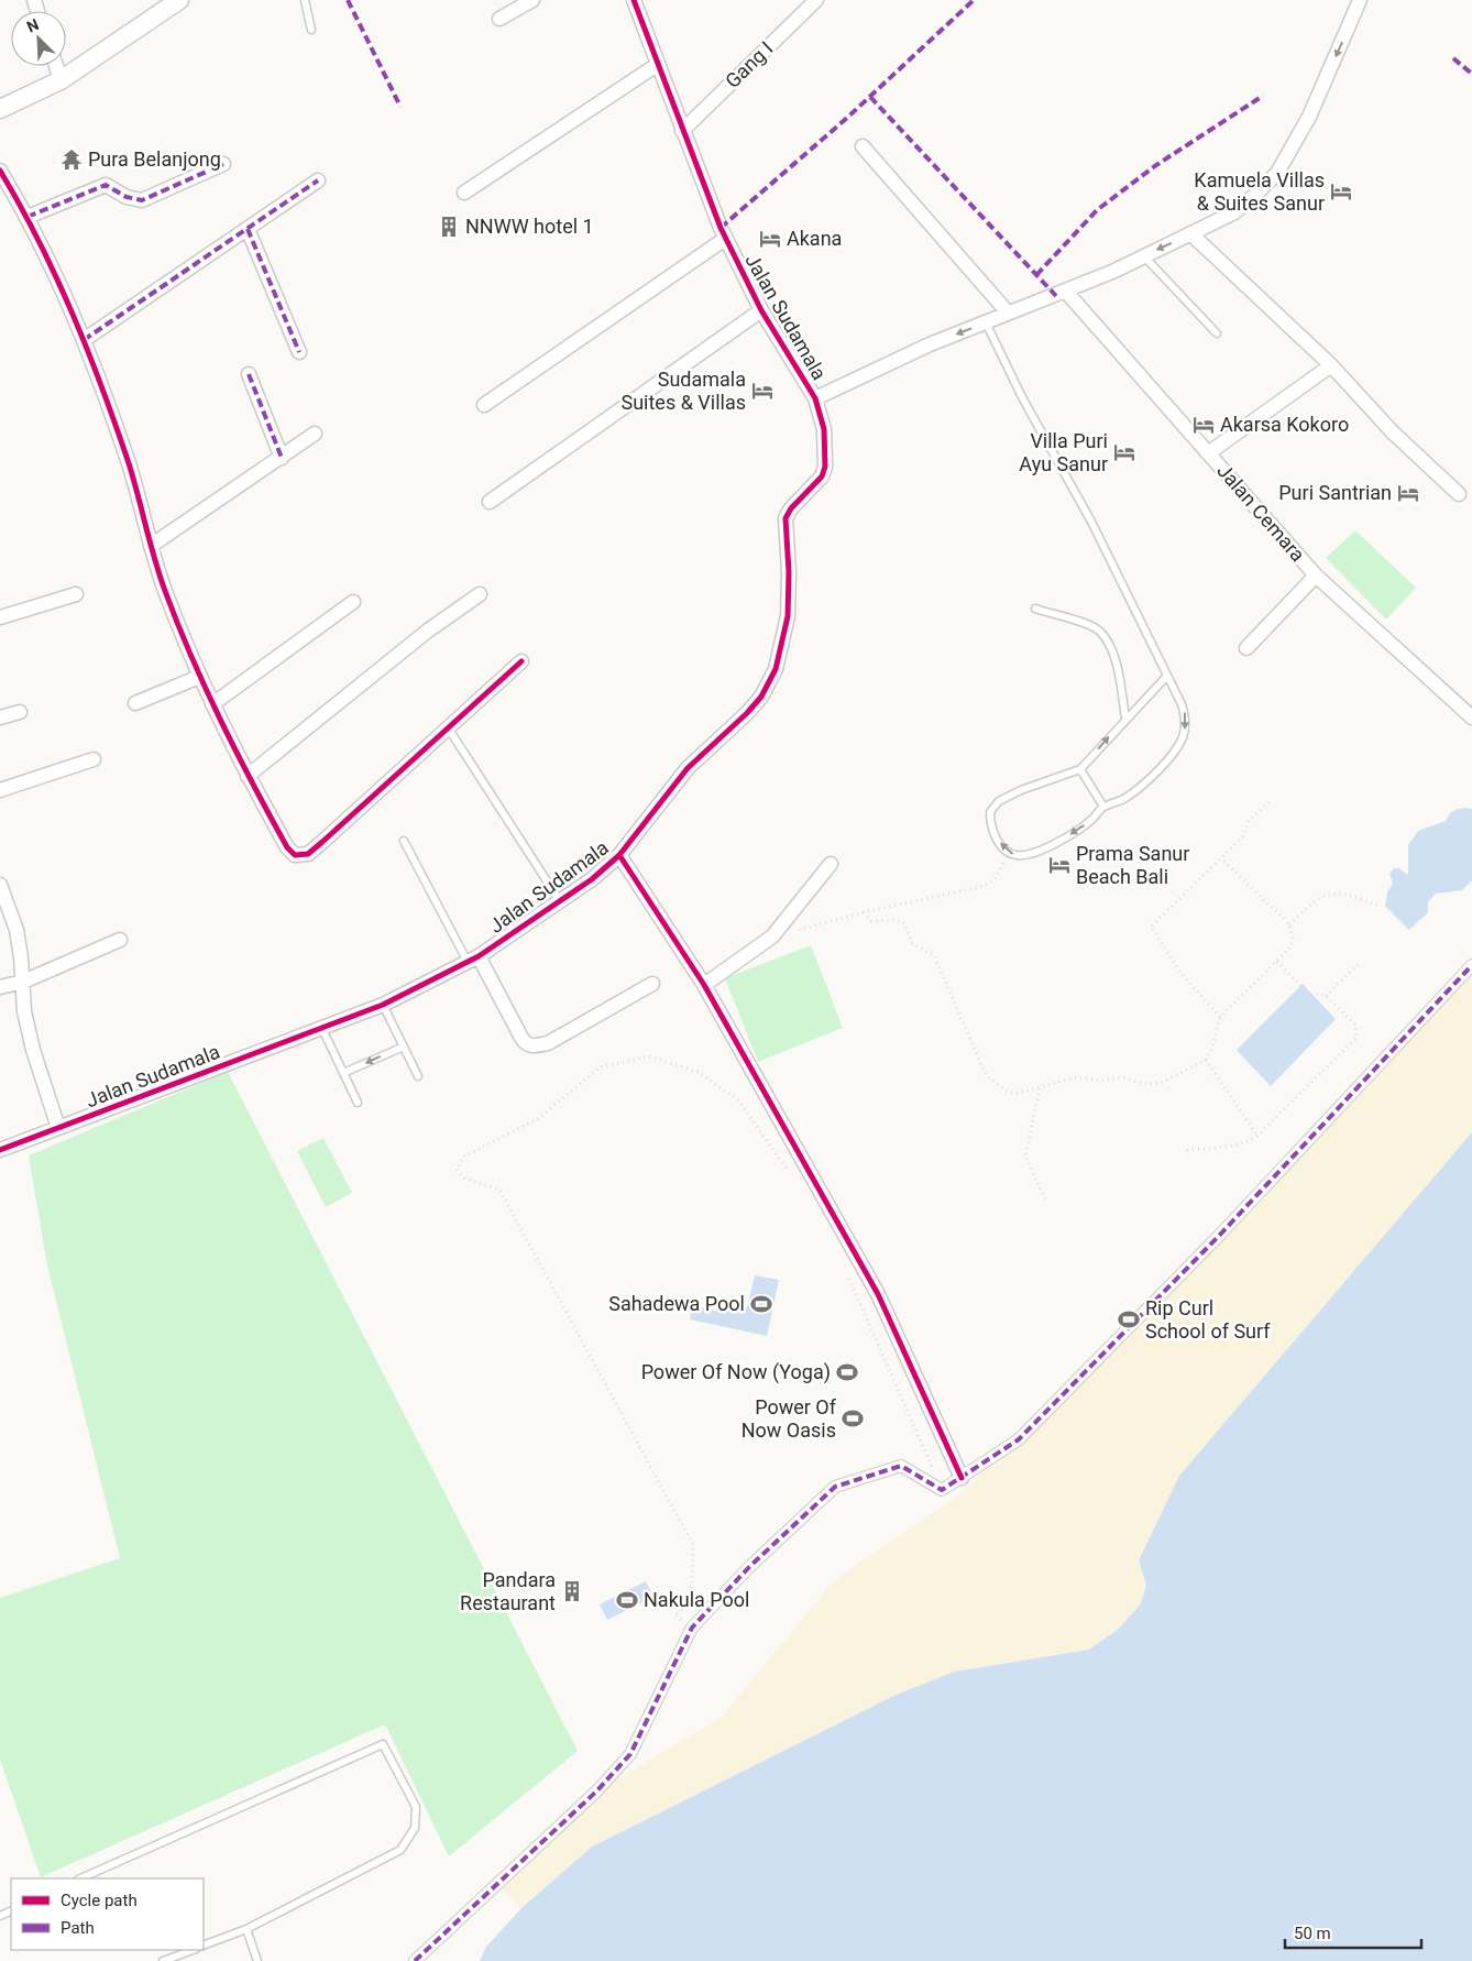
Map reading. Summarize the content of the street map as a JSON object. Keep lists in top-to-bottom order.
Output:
{
  "streets": {
    "street": ["Gang I", "Jalan Sudamala", "Jalan Cemara"]
  },
  "crossings": [
    ["Gang I", "Jalan Sudamala"]
  ],
  "places": {
    "temple": ["Pura Belanjong"],
    "hotel": [
      "Kamuela Villas & Suites Sanur",
      "Akana",
      "Sudamala Suites & Villas",
      "Akarsa Kokoro",
      "Villa Puri Ayu Sanur",
      "Puri Santrian",
      "Prama Sanur Beach Bali"
    ],
    "building": ["NNWW hotel 1", "Pandara Restaurant"],
    "sports": [
      "Sahadewa Pool",
      "Rip Curl School of Surf",
      "Power Of Now (Yoga)",
      "Power Of Now Oasis",
      "Nakula Pool"
    ]
  },
  "legend": ["Cycle path", "Path"],
  "scale_bar": "50 m",
  "north": "top left"
}
